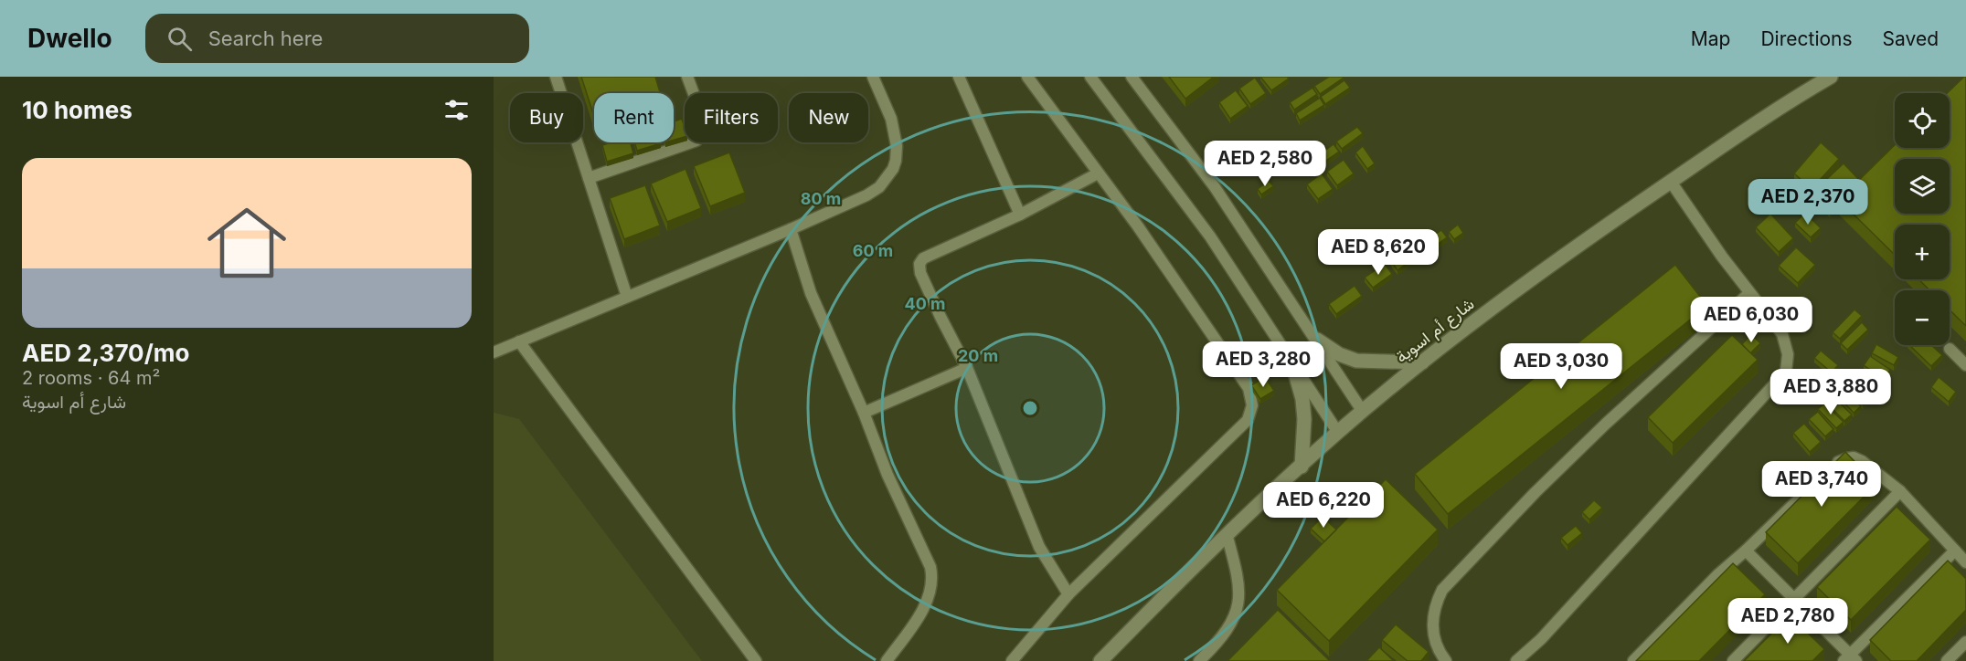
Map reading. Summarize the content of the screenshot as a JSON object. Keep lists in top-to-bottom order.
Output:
{
  "streets": {
    "street": ["شارع أم اسوية"]
  },
  "page": {
    "header": "Dwello",
    "search": "Search here",
    "nav": ["Map", "Directions", "Saved"],
    "heading": "10 homes",
    "map_buttons": ["+", "−"],
    "chip": [
      "Buy",
      "Rent",
      "Filters",
      "New"
    ],
    "price": [
      "AED 2,580",
      "AED 2,370",
      "AED 8,620",
      "AED 6,030",
      "AED 3,280",
      "AED 3,030",
      "AED 3,880",
      "AED 3,740",
      "AED 6,220",
      "AED 2,780"
    ],
    "list": [
      {
        "name": "AED 2,370/mo",
        "note": "2 rooms · 64 m² · شارع أم اسوية"
      }
    ]
  },
  "rings": [
    "80 m",
    "60 m",
    "40 m",
    "20 m"
  ]
}
